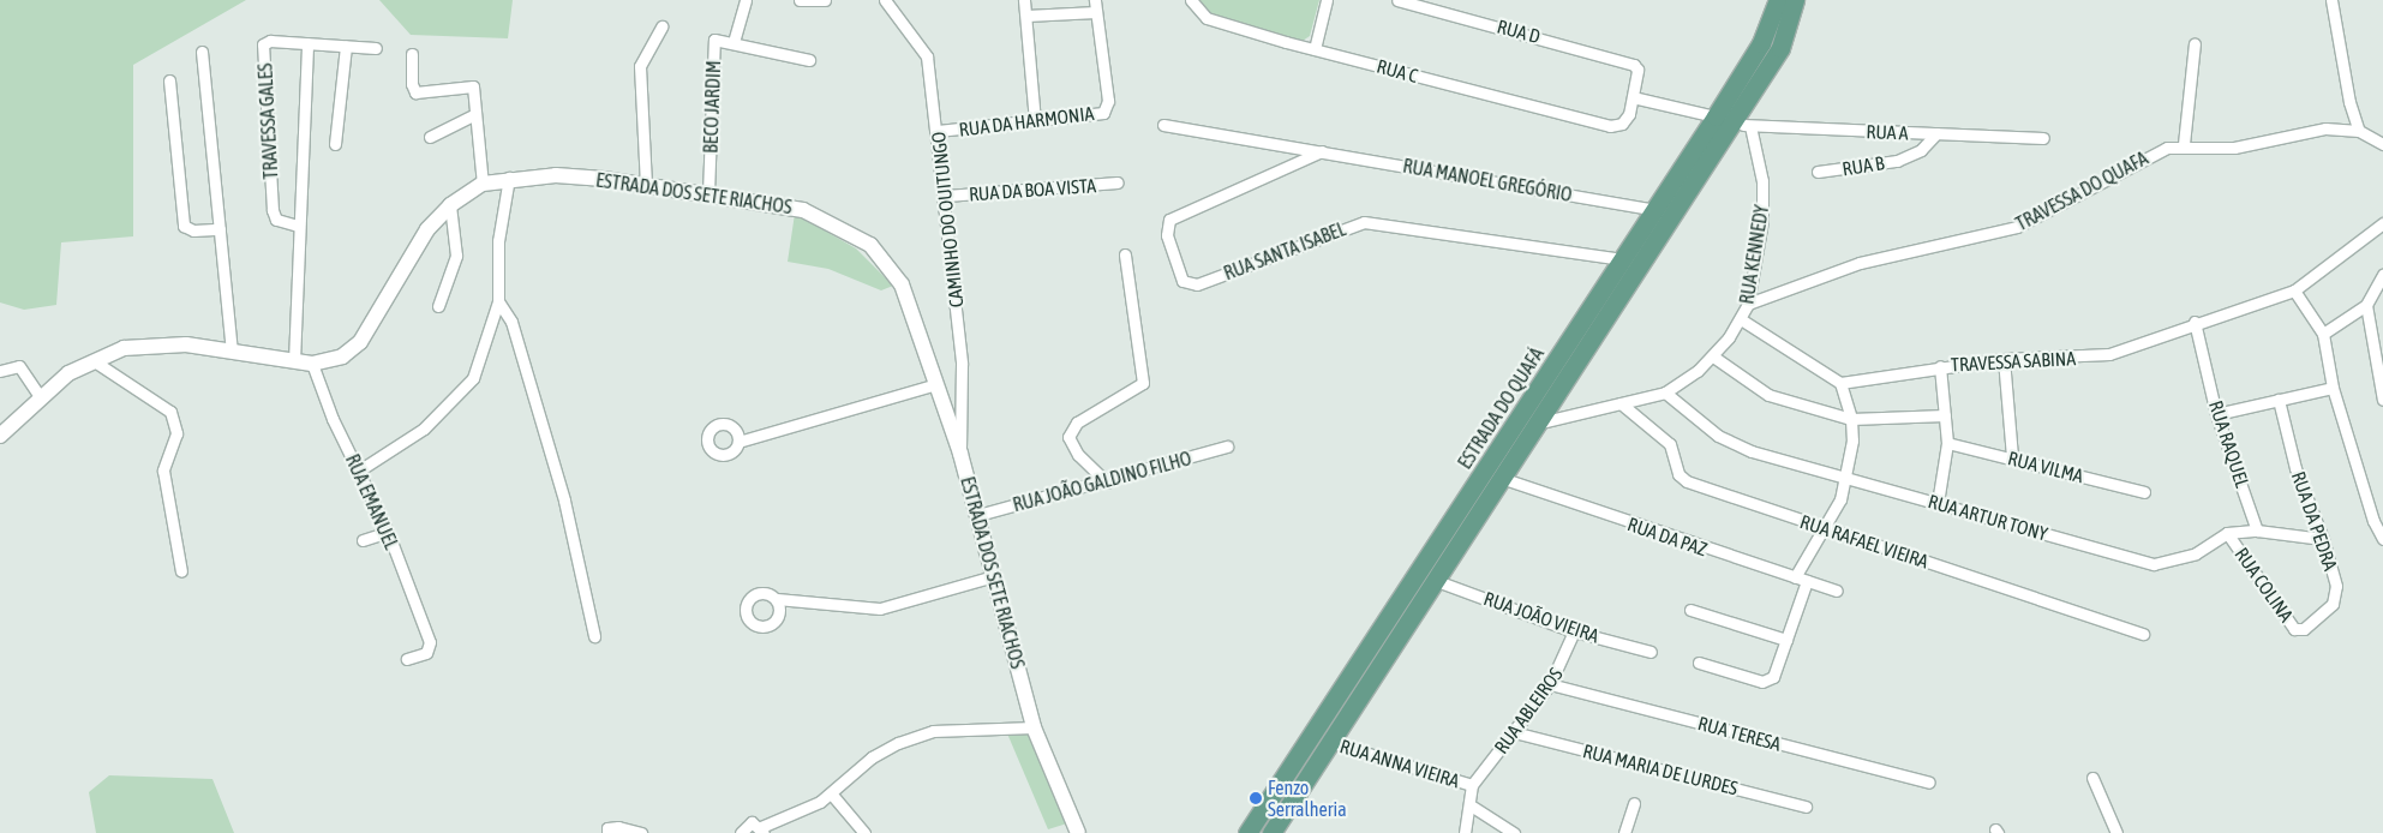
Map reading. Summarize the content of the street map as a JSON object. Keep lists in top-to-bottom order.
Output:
{
  "streets": {
    "main road": ["ESTRADA DO QUAFÁ"],
    "street": [
      "RUA D",
      "RUA C",
      "BECO JARDIM",
      "TRAVESSA GALES",
      "RUA DA HARMONIA",
      "RUA A",
      "RUA B",
      "RUA MANOEL GREGÓRIO",
      "RUA DA BOA VISTA",
      "TRAVESSA DO QUAFA",
      "ESTRADA DOS SETE RIACHOS",
      "CAMINHO DO OUITUNGO",
      "RUA SANTA ISABEL",
      "RUA KENNEDY",
      "TRAVESSA SABINA",
      "RUA RAQUEL",
      "RUA VILMA",
      "RUA JOÃO GALDINO FILHO",
      "RUA EMANUEL",
      "RUA ARTUR TONY",
      "RUA DA PEDRA",
      "RUA DA PAZ",
      "RUA RAFAEL VIEIRA",
      "RUA COLINA",
      "RUA JOÃO VIEIRA",
      "RUA ABLEIROS",
      "RUA TERESA",
      "RUA ANNA VIEIRA",
      "RUA MARIA DE LURDES"
    ]
  },
  "crossings": [
    ["RUA D", "RUA C"],
    ["RUA D", "RUA A"],
    ["RUA C", "RUA A"],
    ["BECO JARDIM", "ESTRADA DOS SETE RIACHOS"],
    ["TRAVESSA GALES", "ESTRADA DOS SETE RIACHOS"],
    ["RUA DA HARMONIA", "CAMINHO DO OUITUNGO"],
    ["RUA A", "RUA B"],
    ["RUA A", "RUA KENNEDY"],
    ["RUA A", "ESTRADA DO QUAFÁ"],
    ["RUA MANOEL GREGÓRIO", "RUA SANTA ISABEL"],
    ["RUA MANOEL GREGÓRIO", "ESTRADA DO QUAFÁ"],
    ["RUA DA BOA VISTA", "CAMINHO DO OUITUNGO"],
    ["TRAVESSA DO QUAFA", "RUA KENNEDY"],
    ["ESTRADA DOS SETE RIACHOS", "CAMINHO DO OUITUNGO"],
    ["ESTRADA DOS SETE RIACHOS", "RUA JOÃO GALDINO FILHO"],
    ["ESTRADA DOS SETE RIACHOS", "RUA EMANUEL"],
    ["RUA SANTA ISABEL", "ESTRADA DO QUAFÁ"],
    ["RUA KENNEDY", "ESTRADA DO QUAFÁ"],
    ["RUA KENNEDY", "RUA ARTUR TONY"],
    ["RUA KENNEDY", "RUA RAFAEL VIEIRA"],
    ["TRAVESSA SABINA", "RUA RAQUEL"],
    ["ESTRADA DO QUAFÁ", "RUA DA PAZ"],
    ["ESTRADA DO QUAFÁ", "RUA JOÃO VIEIRA"],
    ["ESTRADA DO QUAFÁ", "RUA ANNA VIEIRA"],
    ["RUA ARTUR TONY", "RUA COLINA"],
    ["RUA DA PEDRA", "RUA COLINA"],
    ["RUA JOÃO VIEIRA", "RUA ABLEIROS"],
    ["RUA ABLEIROS", "RUA TERESA"],
    ["RUA ABLEIROS", "RUA ANNA VIEIRA"],
    ["RUA ABLEIROS", "RUA MARIA DE LURDES"]
  ],
  "places": ["Fenzo Serralheria"]
}
